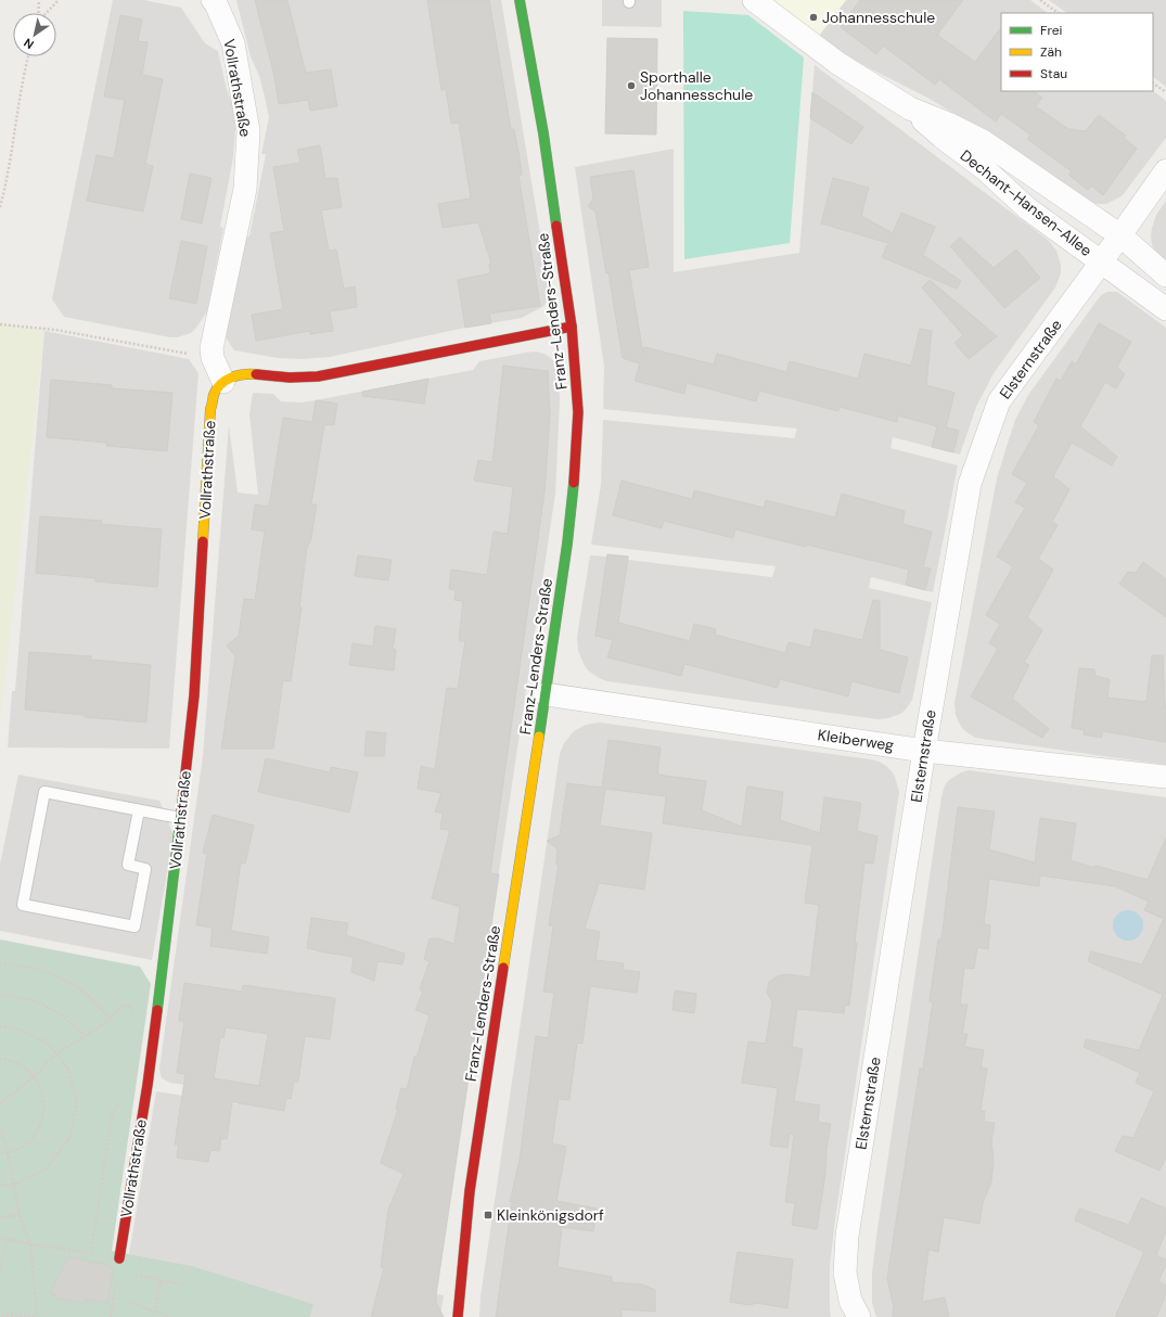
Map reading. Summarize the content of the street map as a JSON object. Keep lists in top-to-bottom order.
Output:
{
  "streets": {
    "street": [
      "Vollrathstraße",
      "Dechant-Hansen-Allee",
      "Franz-Lenders-Straße",
      "Elsternstraße",
      "Kleiberweg"
    ]
  },
  "crossings": [
    ["Dechant-Hansen-Allee", "Elsternstraße"],
    ["Franz-Lenders-Straße", "Kleiberweg"],
    ["Elsternstraße", "Kleiberweg"]
  ],
  "places": {
    "other": ["Johannesschule", "Sporthalle Johannesschule"],
    "transit": ["Kleinkönigsdorf"]
  },
  "legend": ["Frei", "Zäh", "Stau"],
  "north": "bottom left"
}
